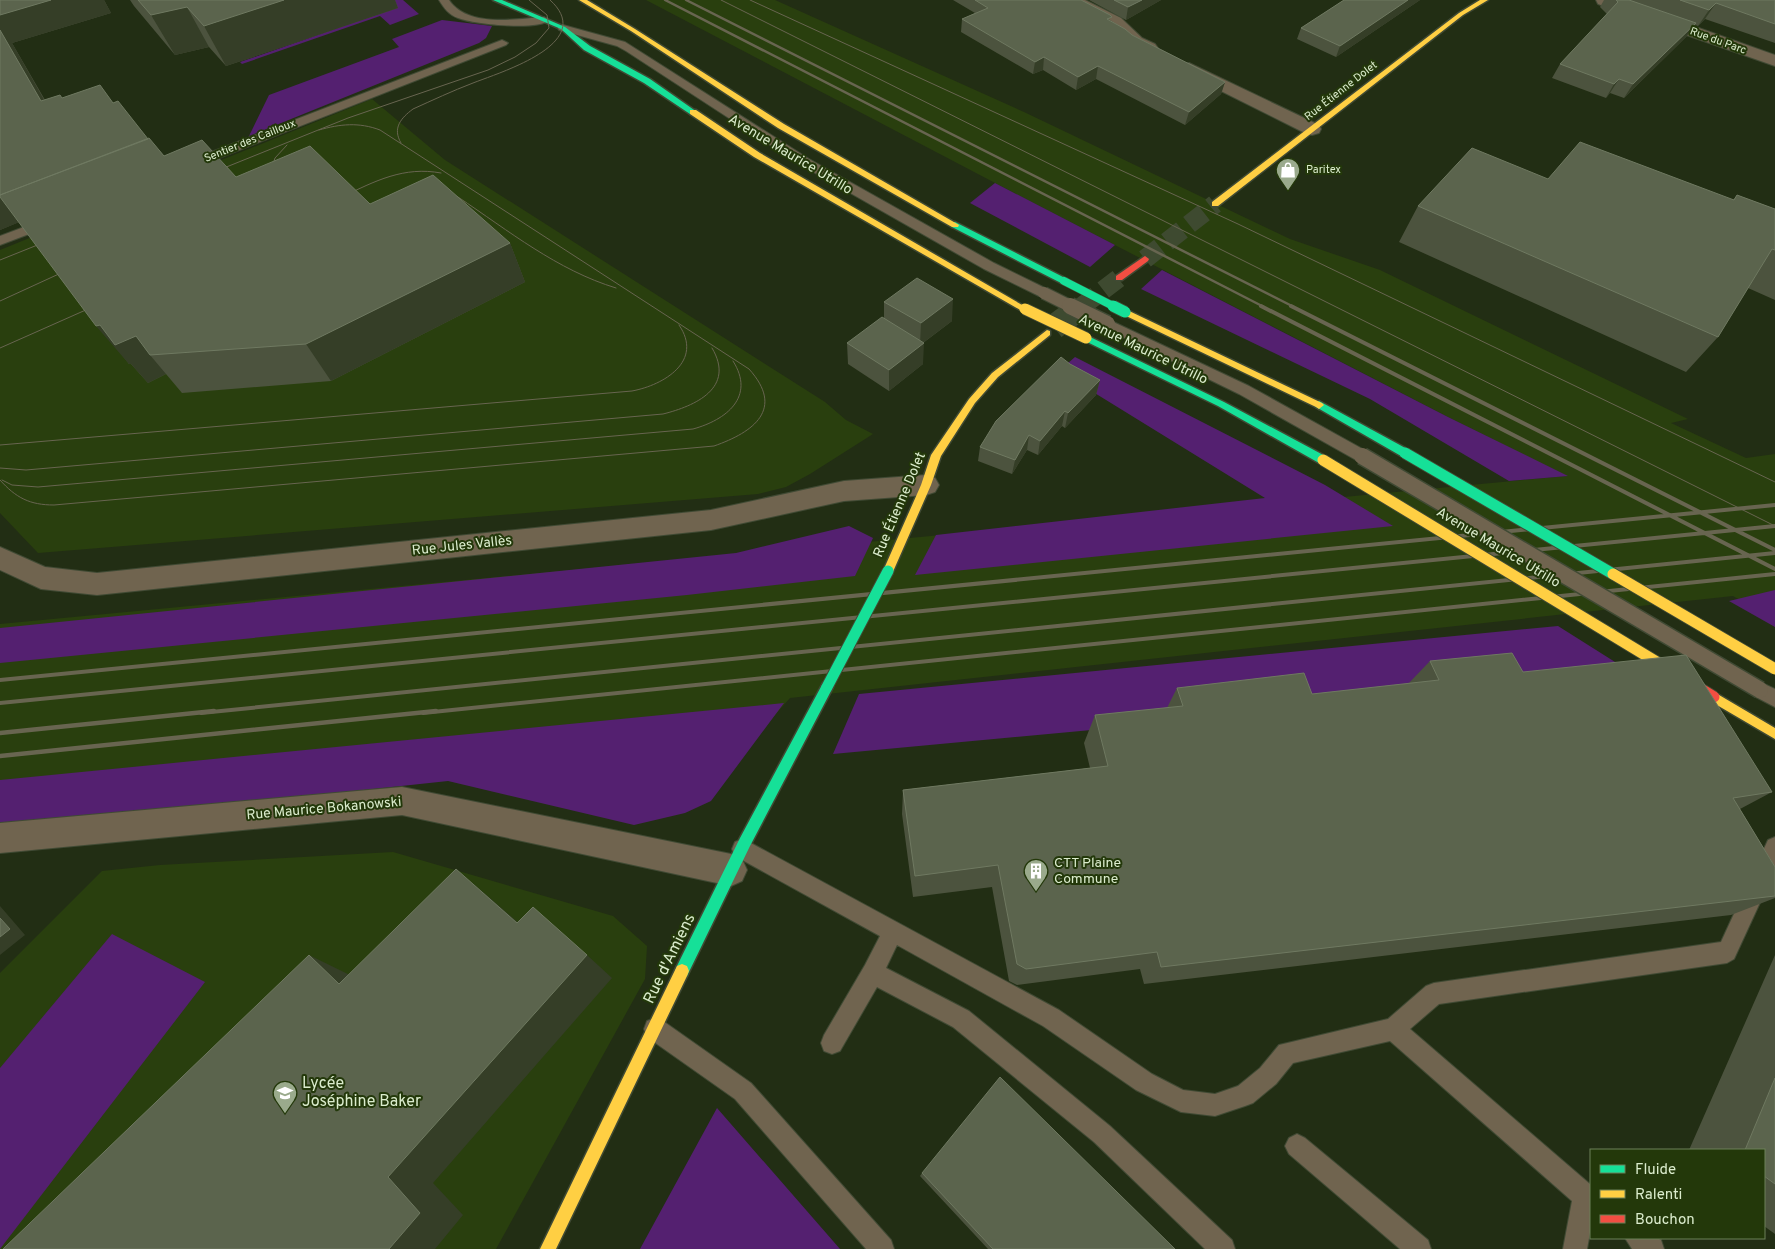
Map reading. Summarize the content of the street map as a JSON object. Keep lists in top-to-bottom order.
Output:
{
  "streets": {
    "street": [
      "Rue du Parc",
      "Rue Étienne Dolet",
      "Avenue Maurice Utrillo",
      "Rue Jules Vallès",
      "Rue Maurice Bokanowski",
      "Rue d'Amiens"
    ],
    "lane": ["Sentier des Cailloux"]
  },
  "crossings": [
    ["Rue Étienne Dolet", "Rue Jules Vallès"],
    ["Rue Étienne Dolet", "Rue d'Amiens"],
    ["Rue Maurice Bokanowski", "Rue d'Amiens"]
  ],
  "places": {
    "shop": ["Paritex"],
    "building": ["CTT Plaine Commune"],
    "school or university": ["Lycée Joséphine Baker"]
  },
  "legend": ["Fluide", "Ralenti", "Bouchon"]
}
